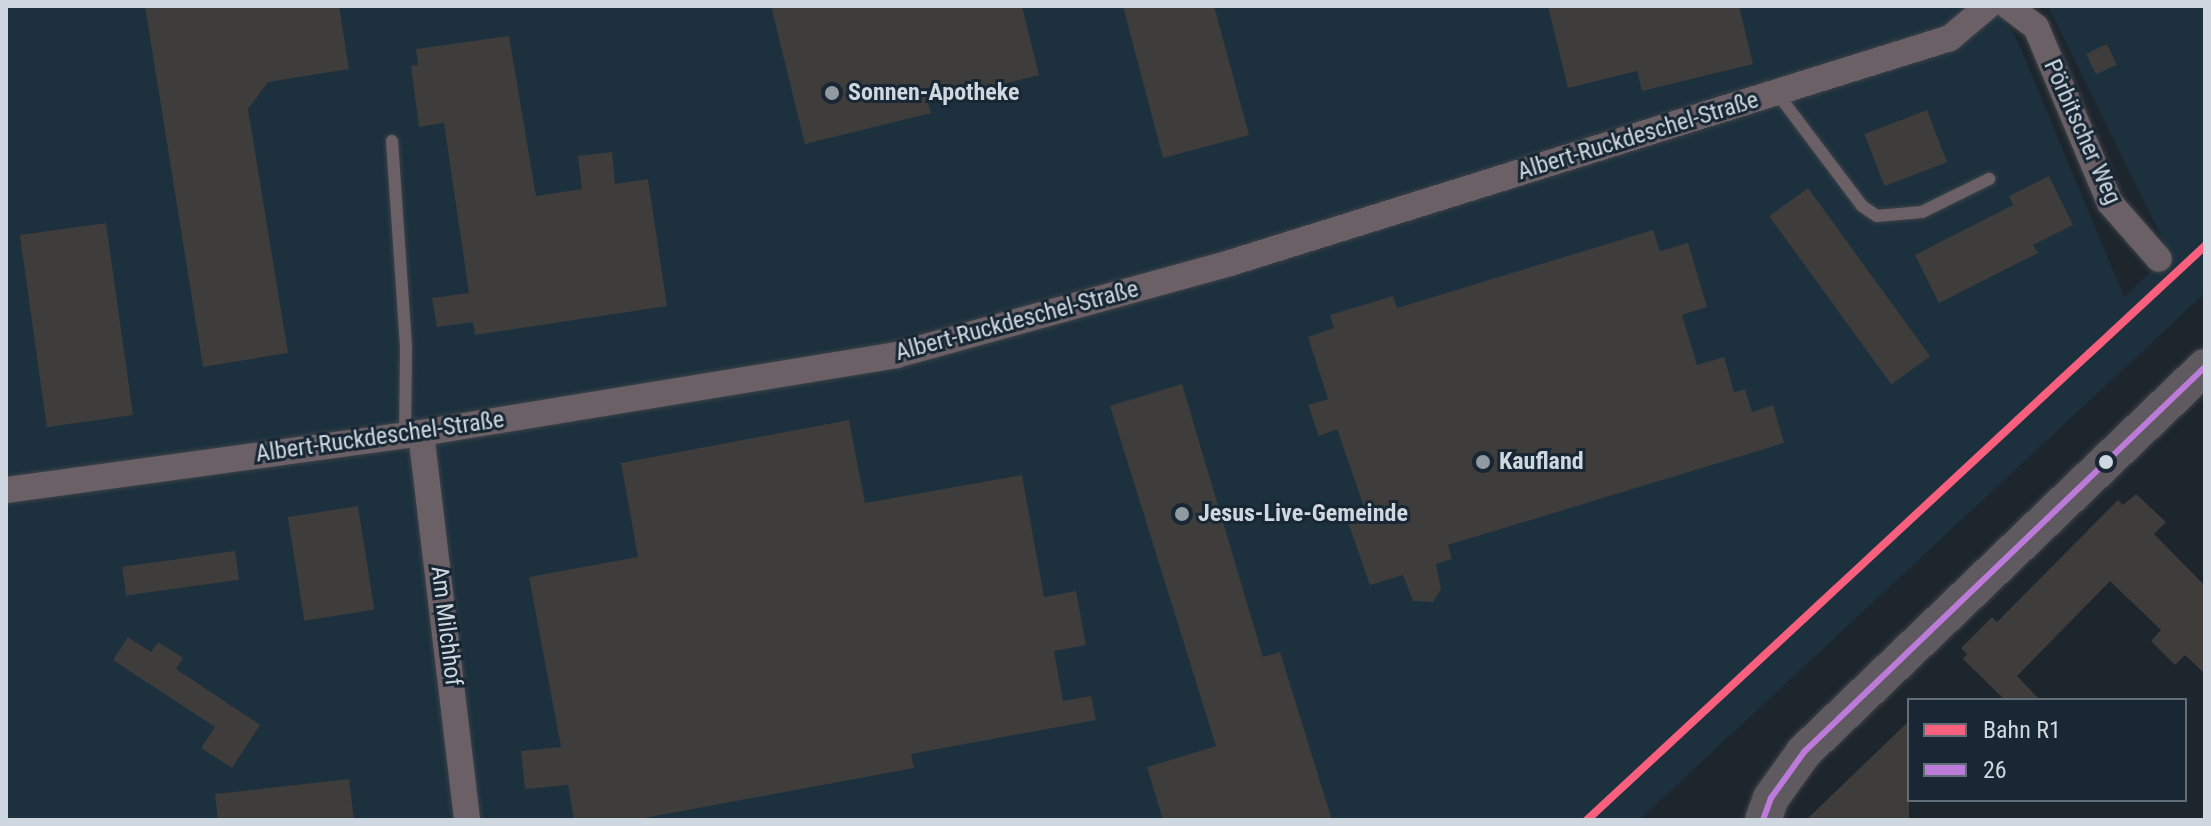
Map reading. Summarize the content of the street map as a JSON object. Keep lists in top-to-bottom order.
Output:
{
  "streets": {
    "street": ["Pörbitscher Weg", "Albert-Ruckdeschel-Straße", "Am Milchhof"]
  },
  "crossings": [
    ["Albert-Ruckdeschel-Straße", "Am Milchhof"]
  ],
  "places": ["Sonnen-Apotheke", "Kaufland", "Jesus-Live-Gemeinde"],
  "lines": ["rail line R1", "transit line 26"],
  "legend": ["Bahn R1", "26"]
}
